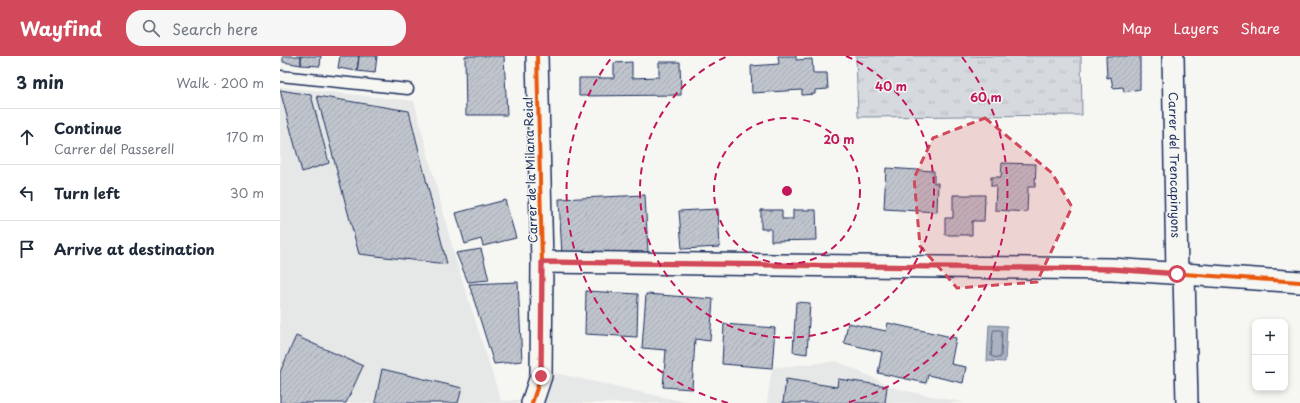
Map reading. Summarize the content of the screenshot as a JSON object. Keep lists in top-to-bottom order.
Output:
{
  "streets": {
    "street": ["Carrer del Trencapinyons", "Carrer de la Milana Reial"]
  },
  "page": {
    "header": "Wayfind",
    "search": "Search here",
    "nav": ["Map", "Layers", "Share"],
    "heading": ["3 min", "Walk · 200 m"],
    "list": [
      ["Continue", "Carrer del Passerell", "170 m"],
      ["Turn left", "30 m"],
      "Arrive at destination"
    ],
    "map_buttons": ["+", "−"]
  },
  "rings": ["40 m", "60 m", "20 m"]
}
